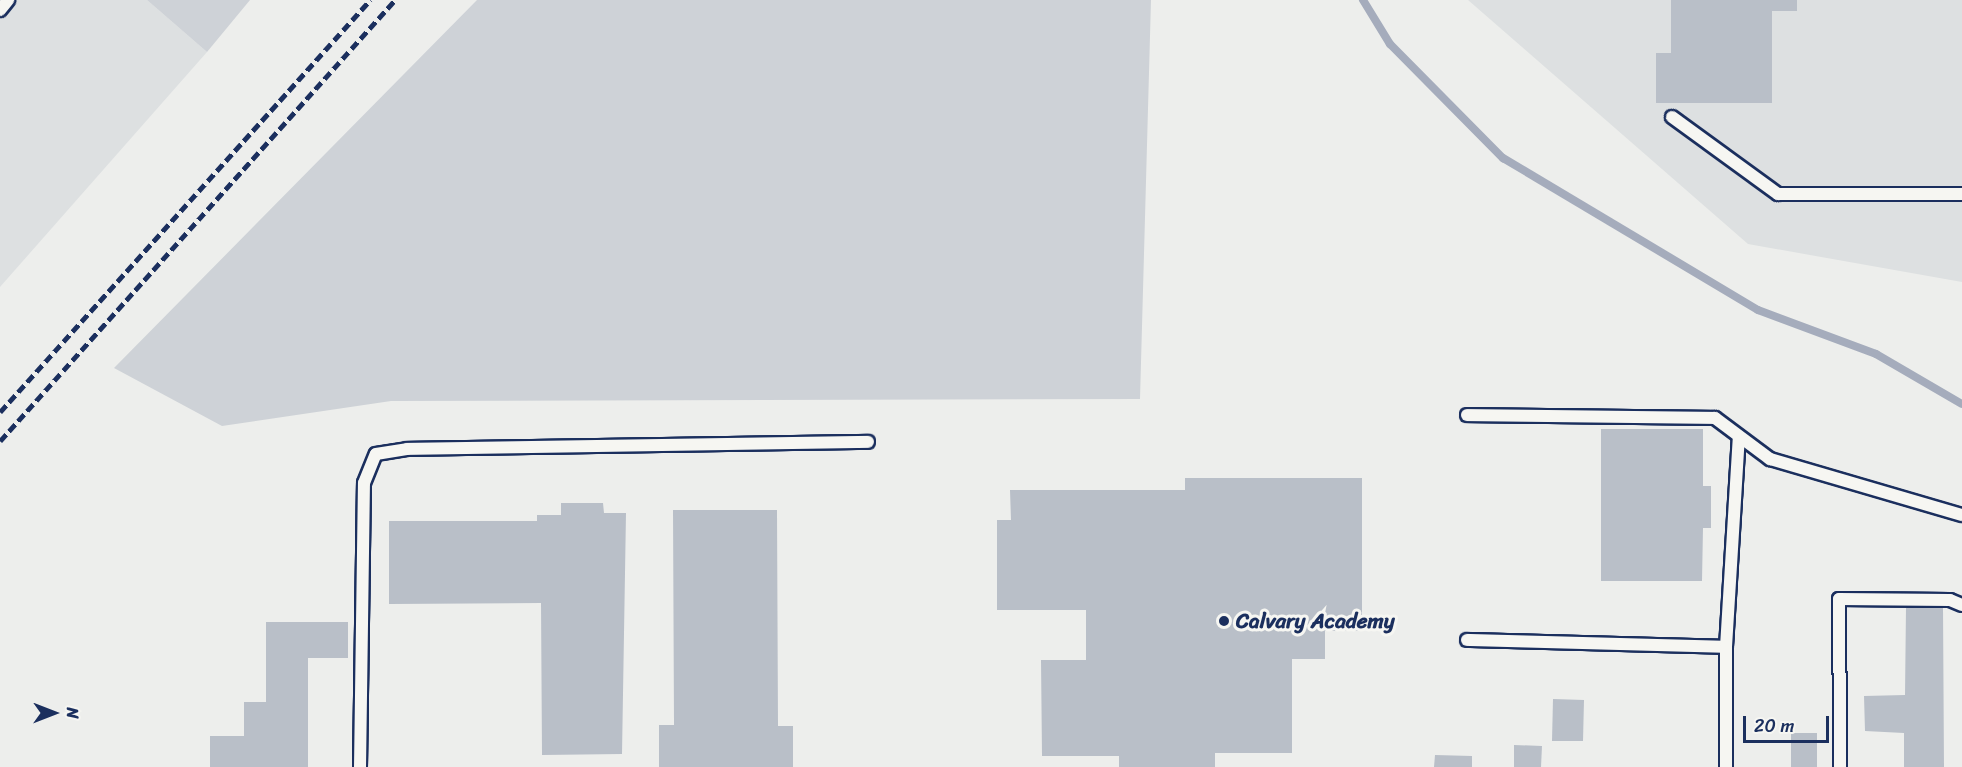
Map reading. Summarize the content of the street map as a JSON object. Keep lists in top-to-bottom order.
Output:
{
  "places": ["Calvary Academy"],
  "scale_bar": "20 m",
  "north": "right"
}
